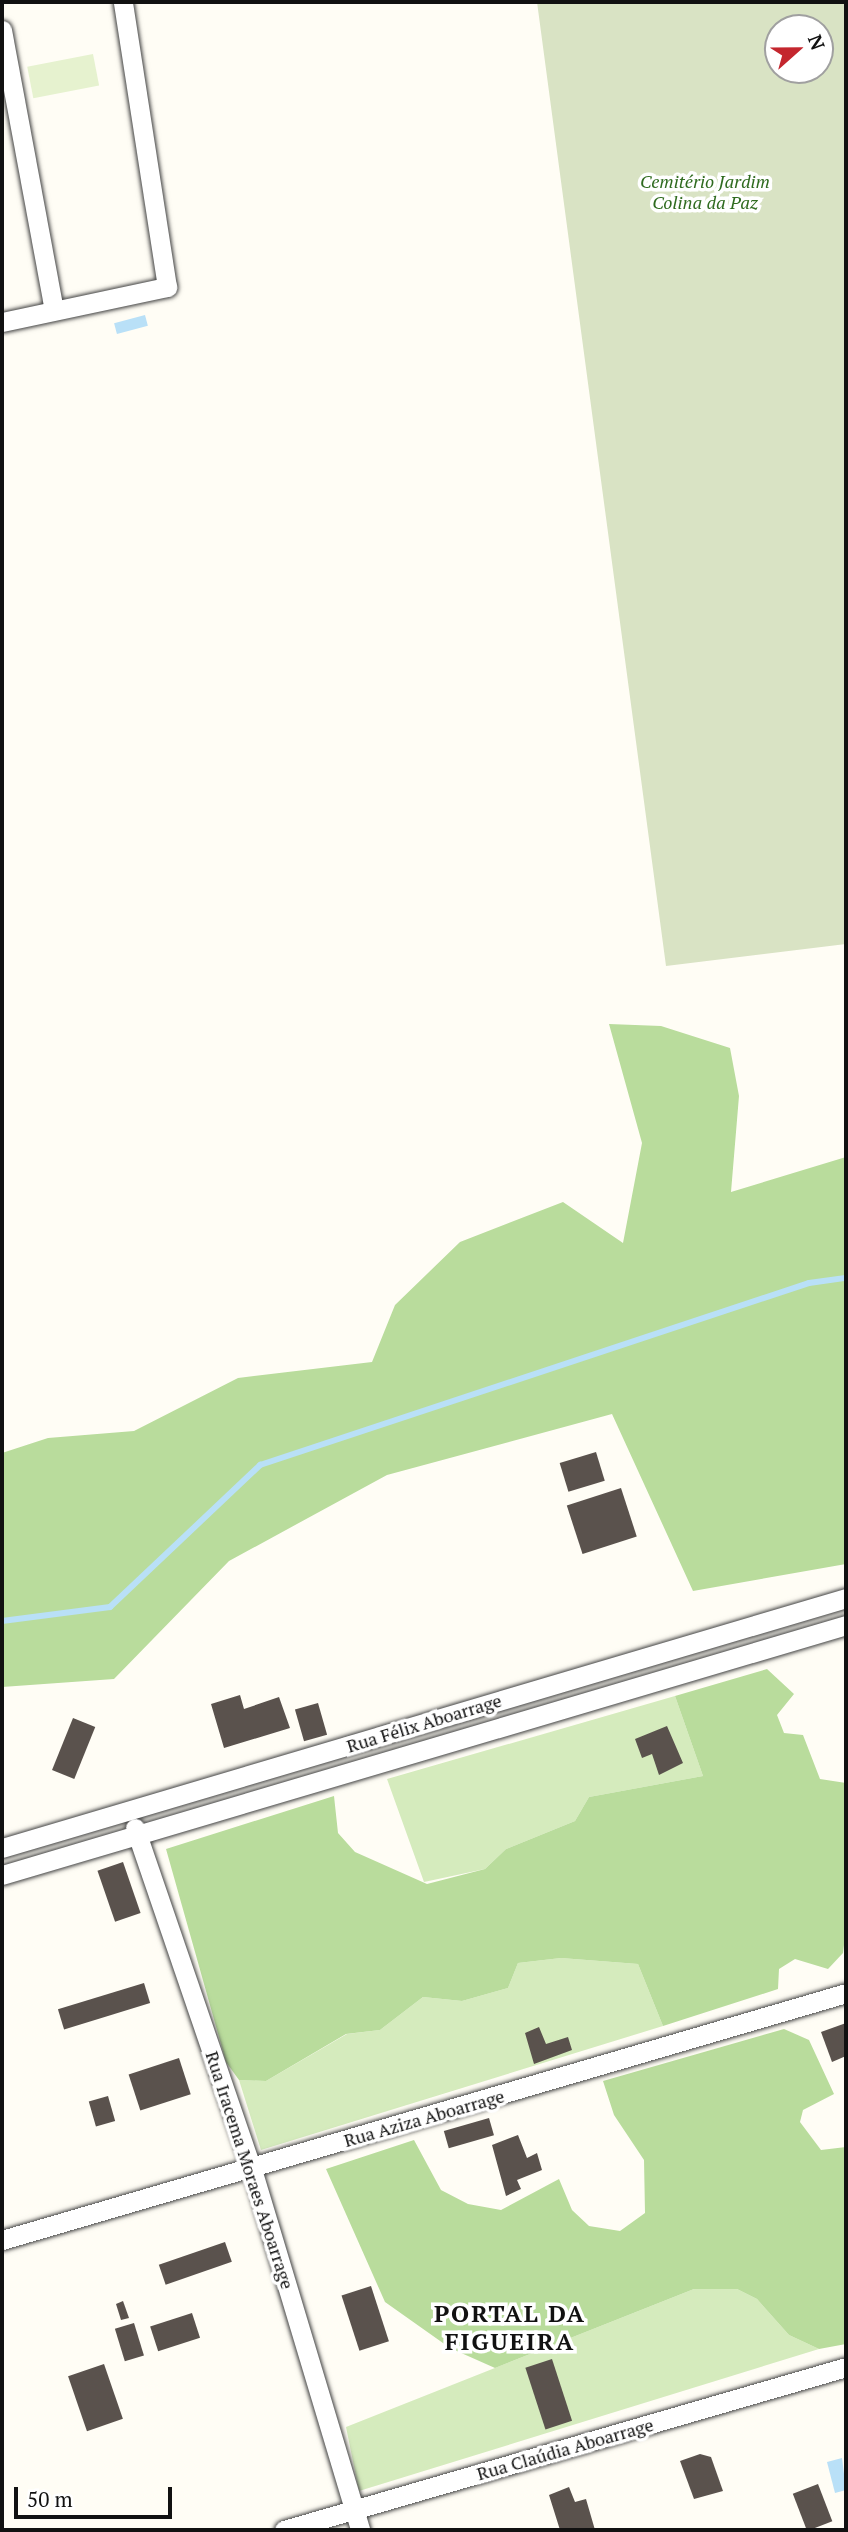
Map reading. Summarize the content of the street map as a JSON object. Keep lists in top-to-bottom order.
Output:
{
  "streets": {
    "street": [
      "Rua Félix Aboarrage",
      "Rua Aziza Aboarrage",
      "Rua Iracema Moraes Aboarrage",
      "Rua Claúdia Aboarrage"
    ]
  },
  "crossings": [
    ["Rua Félix Aboarrage", "Rua Iracema Moraes Aboarrage"],
    ["Rua Aziza Aboarrage", "Rua Iracema Moraes Aboarrage"],
    ["Rua Iracema Moraes Aboarrage", "Rua Claúdia Aboarrage"]
  ],
  "districts": ["PORTAL DA FIGUEIRA"],
  "parks": ["Cemitério Jardim Colina da Paz"],
  "scale_bar": "50 m",
  "north": "right"
}
